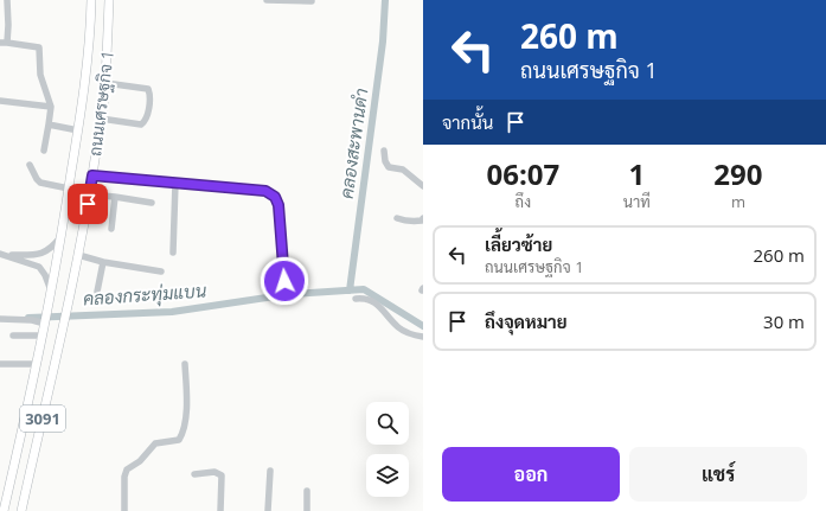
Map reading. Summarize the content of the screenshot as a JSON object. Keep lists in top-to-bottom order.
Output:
{
  "streets": {
    "main road": ["ถนนเศรษฐกิจ 1", "3091"]
  },
  "water": ["คลองสะพานดำ", "คลองกระทุ่มแบน"],
  "page": {
    "turn": ["260 m", "ถนนเศรษฐกิจ 1"],
    "then": "จากนั้น",
    "eta": [
      "06:07",
      "ถึง",
      "1",
      "นาที",
      "290",
      "m"
    ],
    "list": [
      {
        "name": "เลี้ยวซ้าย",
        "note": "ถนนเศรษฐกิจ 1",
        "value": "260 m"
      },
      {
        "name": "ถึงจุดหมาย",
        "value": "30 m"
      }
    ],
    "buttons": ["ออก", "แชร์"]
  }
}
